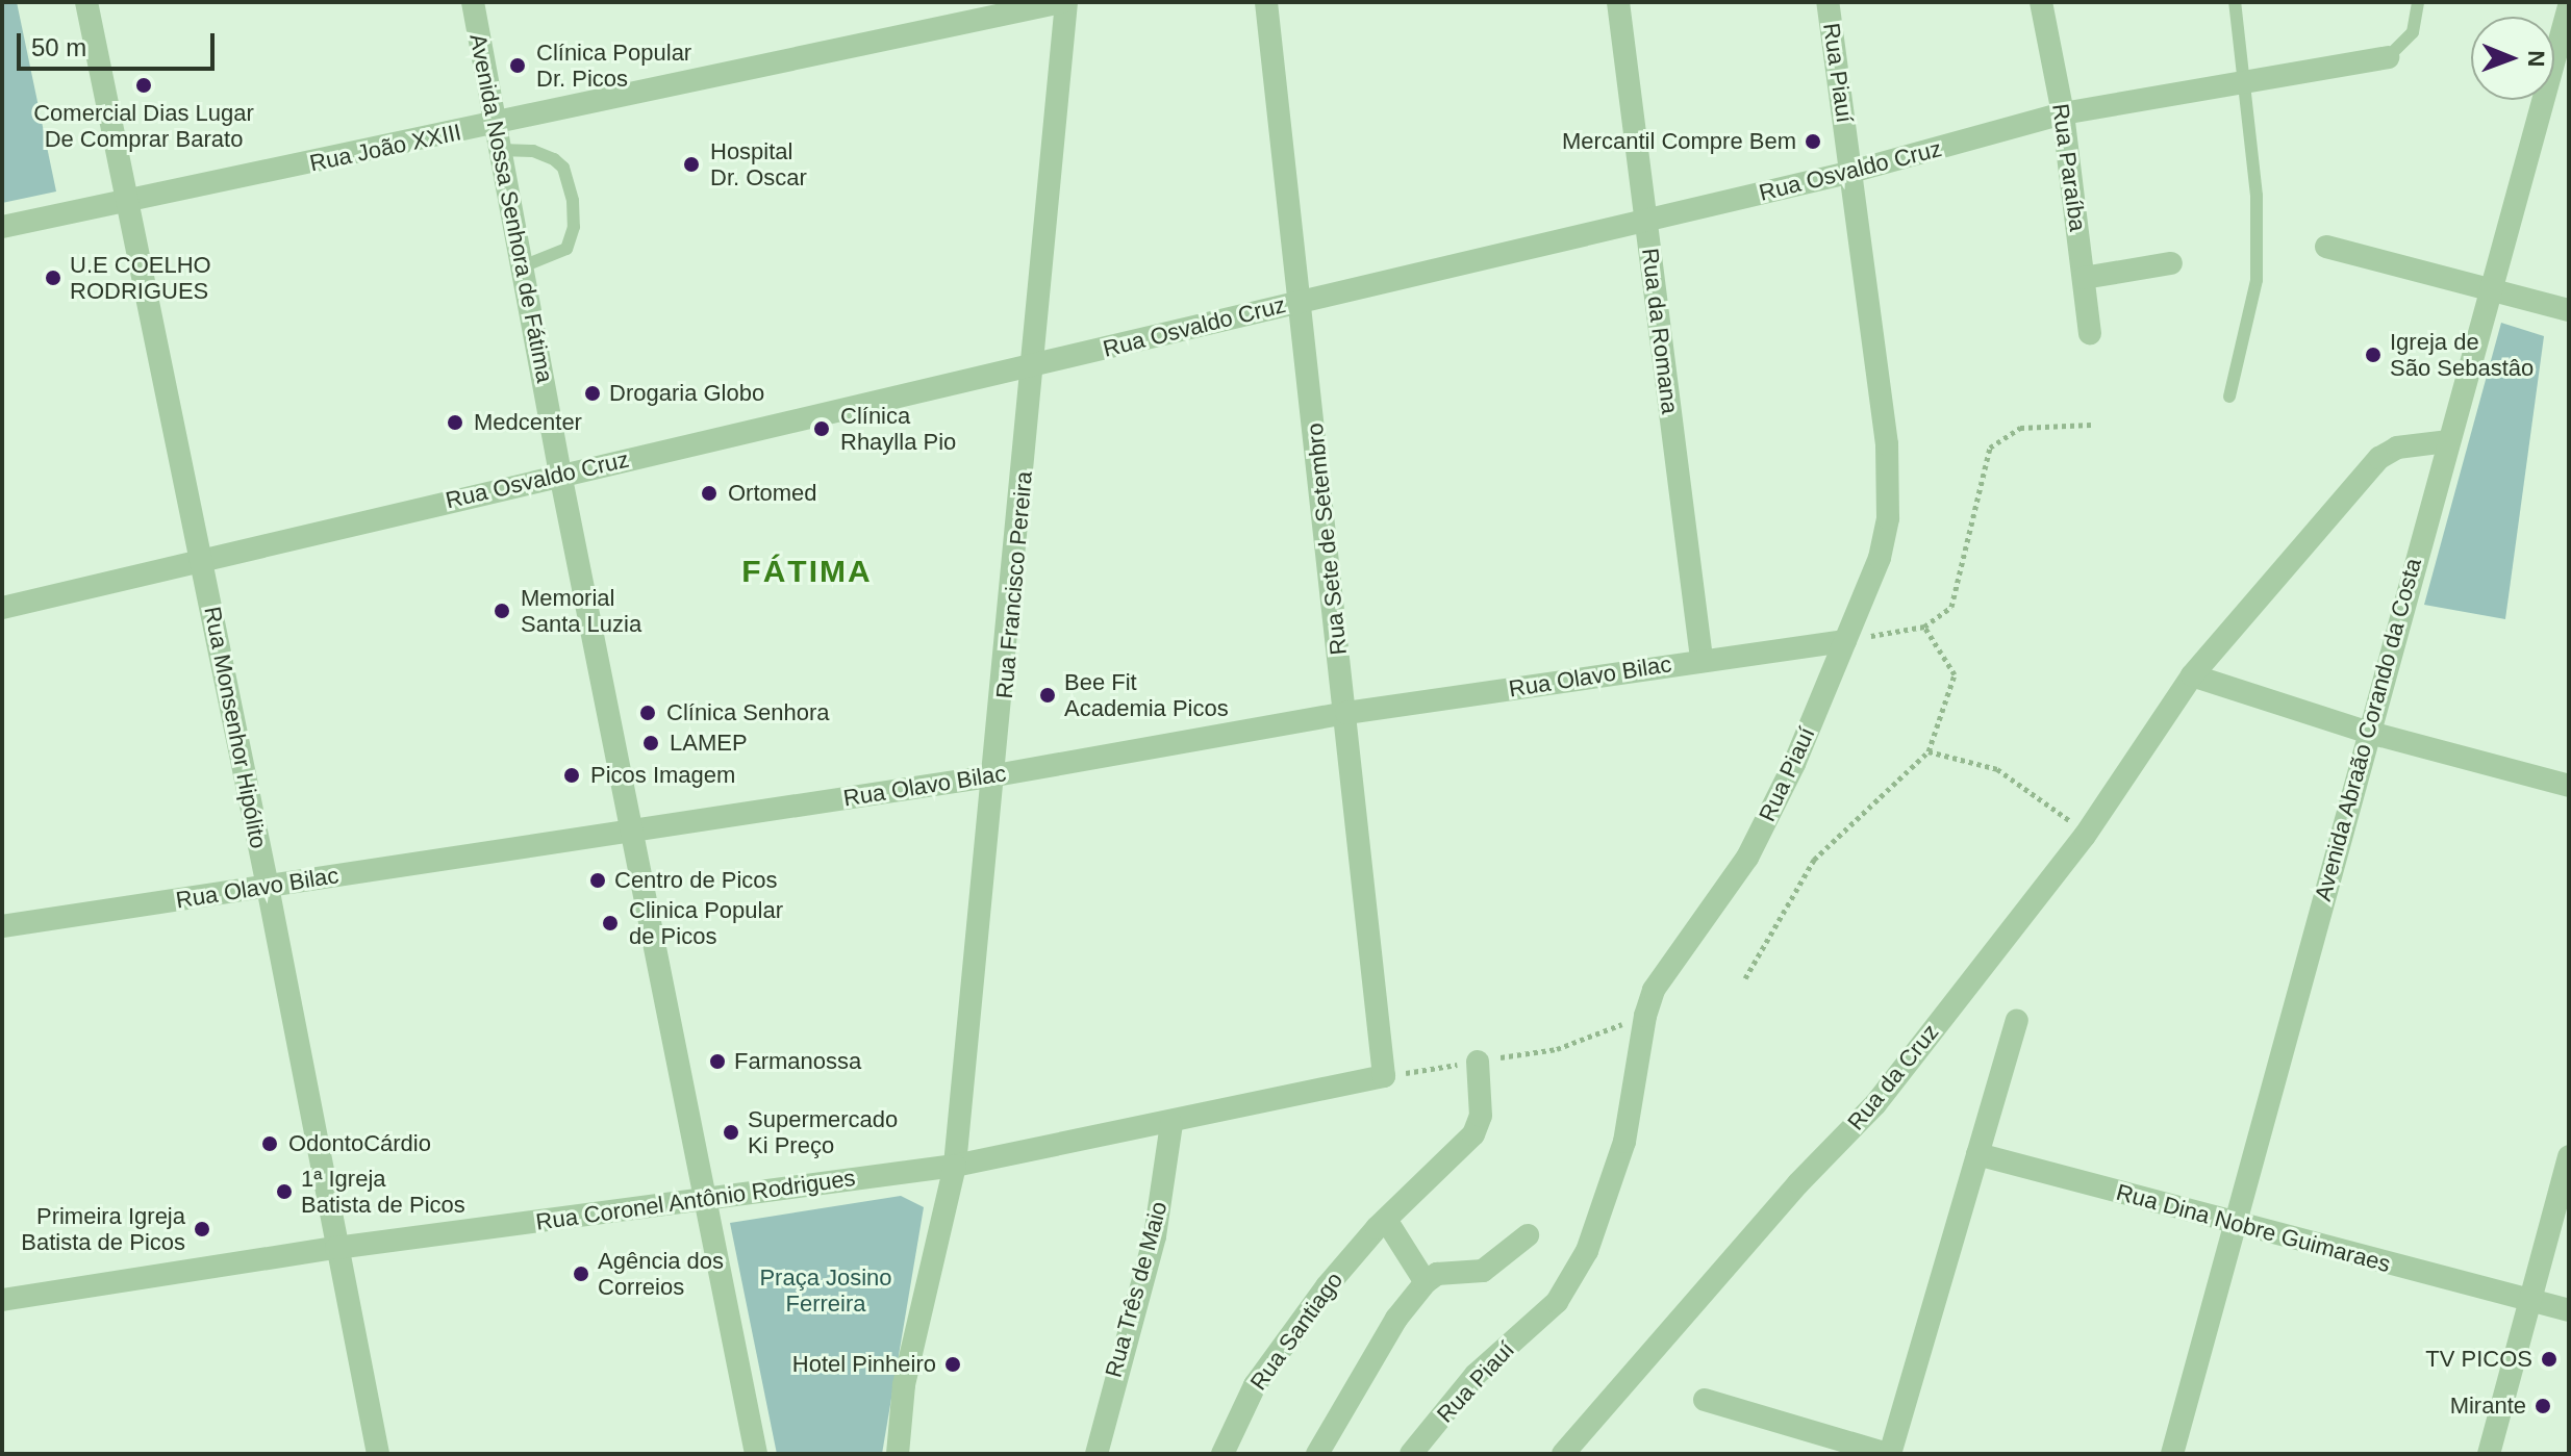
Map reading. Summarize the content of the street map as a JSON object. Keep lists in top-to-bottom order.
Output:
{
  "streets": {
    "street": [
      "Rua Piauí",
      "Rua João XXIII",
      "Rua Paraíba",
      "Rua Osvaldo Cruz",
      "Avenida Nossa Senhora de Fátima",
      "Rua da Romana",
      "Rua Sete de Setembro",
      "Rua Francisco Pereira",
      "Rua Olavo Bilac",
      "Rua Monsenhor Hipólito",
      "Avenida Abraão Corando da Costa",
      "Rua da Cruz",
      "Rua Coronel Antônio Rodrigues",
      "Rua Dina Nobre Guimaraes",
      "Rua Três de Maio",
      "Rua Santiago"
    ]
  },
  "crossings": [
    ["Rua Piauí", "Rua Osvaldo Cruz"],
    ["Rua Piauí", "Rua Olavo Bilac"],
    ["Rua João XXIII", "Avenida Nossa Senhora de Fátima"],
    ["Rua João XXIII", "Rua Francisco Pereira"],
    ["Rua João XXIII", "Rua Monsenhor Hipólito"],
    ["Rua Paraíba", "Rua Osvaldo Cruz"],
    ["Rua Osvaldo Cruz", "Avenida Nossa Senhora de Fátima"],
    ["Rua Osvaldo Cruz", "Rua da Romana"],
    ["Rua Osvaldo Cruz", "Rua Sete de Setembro"],
    ["Rua Osvaldo Cruz", "Rua Francisco Pereira"],
    ["Rua Osvaldo Cruz", "Rua Monsenhor Hipólito"],
    ["Avenida Nossa Senhora de Fátima", "Rua Olavo Bilac"],
    ["Avenida Nossa Senhora de Fátima", "Rua Coronel Antônio Rodrigues"],
    ["Rua da Romana", "Rua Olavo Bilac"],
    ["Rua Sete de Setembro", "Rua Olavo Bilac"],
    ["Rua Sete de Setembro", "Rua Coronel Antônio Rodrigues"],
    ["Rua Francisco Pereira", "Rua Olavo Bilac"],
    ["Rua Francisco Pereira", "Rua Coronel Antônio Rodrigues"],
    ["Rua Olavo Bilac", "Rua Monsenhor Hipólito"],
    ["Rua Monsenhor Hipólito", "Rua Coronel Antônio Rodrigues"],
    ["Avenida Abraão Corando da Costa", "Rua da Cruz"],
    ["Avenida Abraão Corando da Costa", "Rua Dina Nobre Guimaraes"],
    ["Rua Coronel Antônio Rodrigues", "Rua Três de Maio"]
  ],
  "districts": ["FÁTIMA"],
  "parks": ["Praça Josino Ferreira"],
  "places": [
    "Clínica Popular Dr. Picos",
    "Comercial Dias Lugar De Comprar Barato",
    "Mercantil Compre Bem",
    "Hospital Dr. Oscar",
    "U.E COELHO RODRIGUES",
    "Igreja de São Sebastâo",
    "Drogaria Globo",
    "Medcenter",
    "Clínica Rhaylla Pio",
    "Ortomed",
    "Memorial Santa Luzia",
    "Bee Fit Academia Picos",
    "Clínica Senhora",
    "LAMEP",
    "Picos Imagem",
    "Centro de Picos",
    "Clinica Popular de Picos",
    "Farmanossa",
    "Supermercado Ki Preço",
    "OdontoCárdio",
    "1ª Igreja Batista de Picos",
    "Primeira Igreja Batista de Picos",
    "Agência dos Correios",
    "TV PICOS",
    "Hotel Pinheiro",
    "Mirante"
  ],
  "scale_bar": "50 m",
  "north": "right"
}
